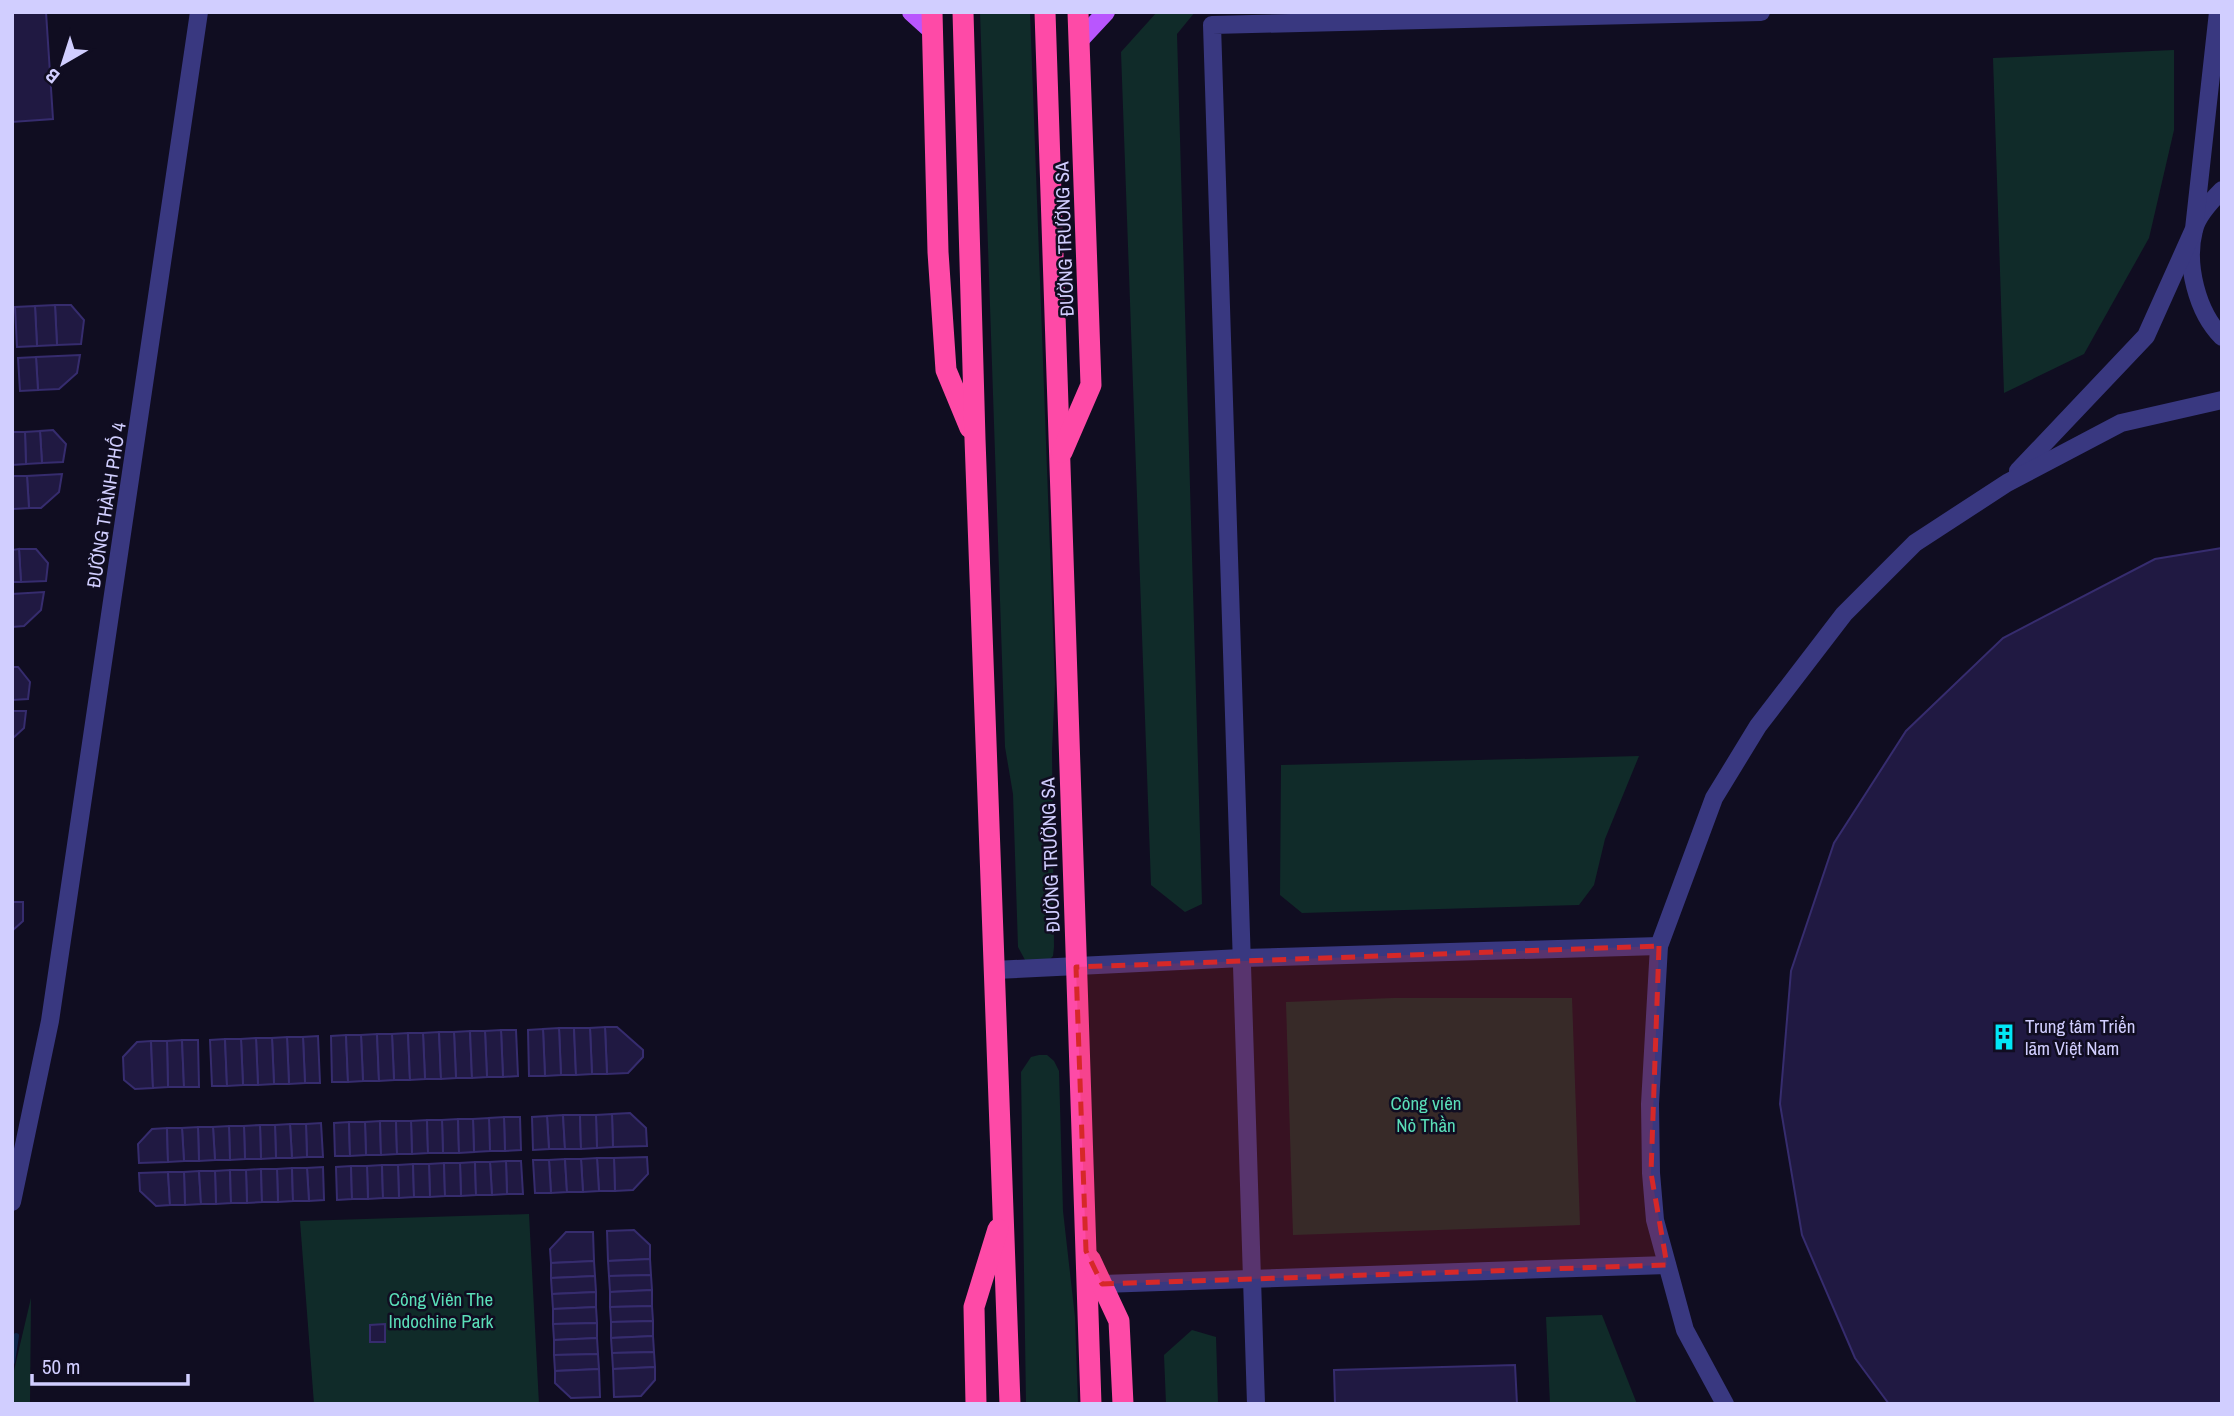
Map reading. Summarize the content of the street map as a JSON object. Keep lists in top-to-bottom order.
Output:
{
  "streets": {
    "highway": ["ĐƯỜNG TRƯỜNG SA"],
    "street": ["ĐƯỜNG THÀNH PHỐ 4"]
  },
  "parks": ["Công viên Nỏ Thần", "Công Viên The Indochine Park"],
  "places": {
    "building": ["Trung tâm Triển lãm Việt Nam"]
  },
  "scale_bar": "50 m",
  "north": "bottom left"
}
